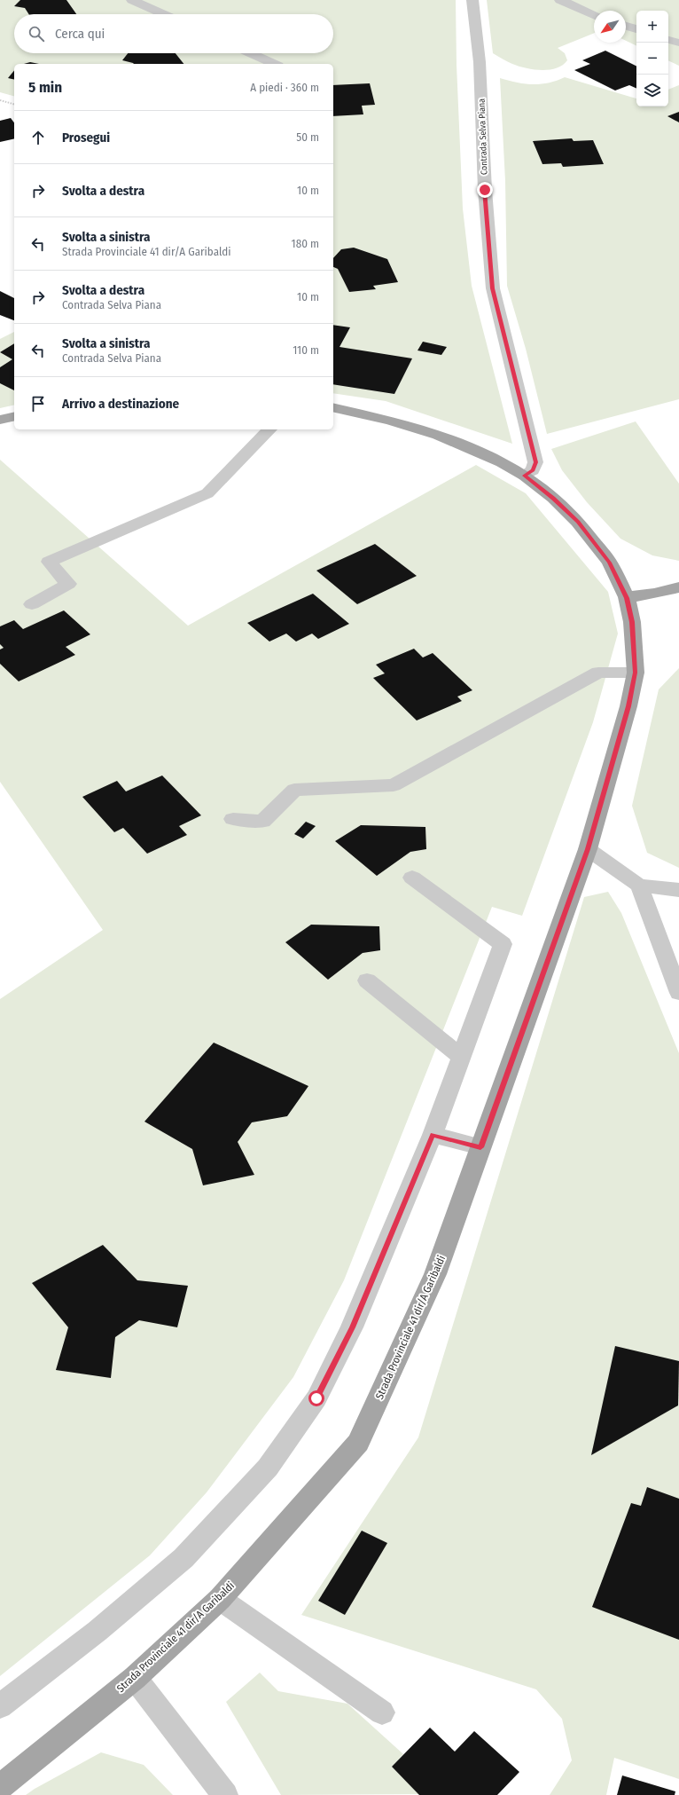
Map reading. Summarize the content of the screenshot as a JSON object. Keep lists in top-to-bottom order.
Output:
{
  "streets": {
    "main road": ["Strada Provinciale 41 dir/A Garibaldi"],
    "street": ["Contrada Selva Piana"]
  },
  "crossings": [
    ["Contrada Selva Piana", "Strada Provinciale 41 dir/A Garibaldi"]
  ],
  "north": "bottom left",
  "page": {
    "map_buttons": ["+", "−"],
    "search": "Cerca qui",
    "heading": ["5 min", "A piedi · 360 m"],
    "list": [
      ["Prosegui", "50 m"],
      ["Svolta a destra", "10 m"],
      ["Svolta a sinistra", "Strada Provinciale 41 dir/A Garibaldi", "180 m"],
      ["Svolta a destra", "Contrada Selva Piana", "10 m"],
      ["Svolta a sinistra", "Contrada Selva Piana", "110 m"],
      "Arrivo a destinazione"
    ]
  }
}
